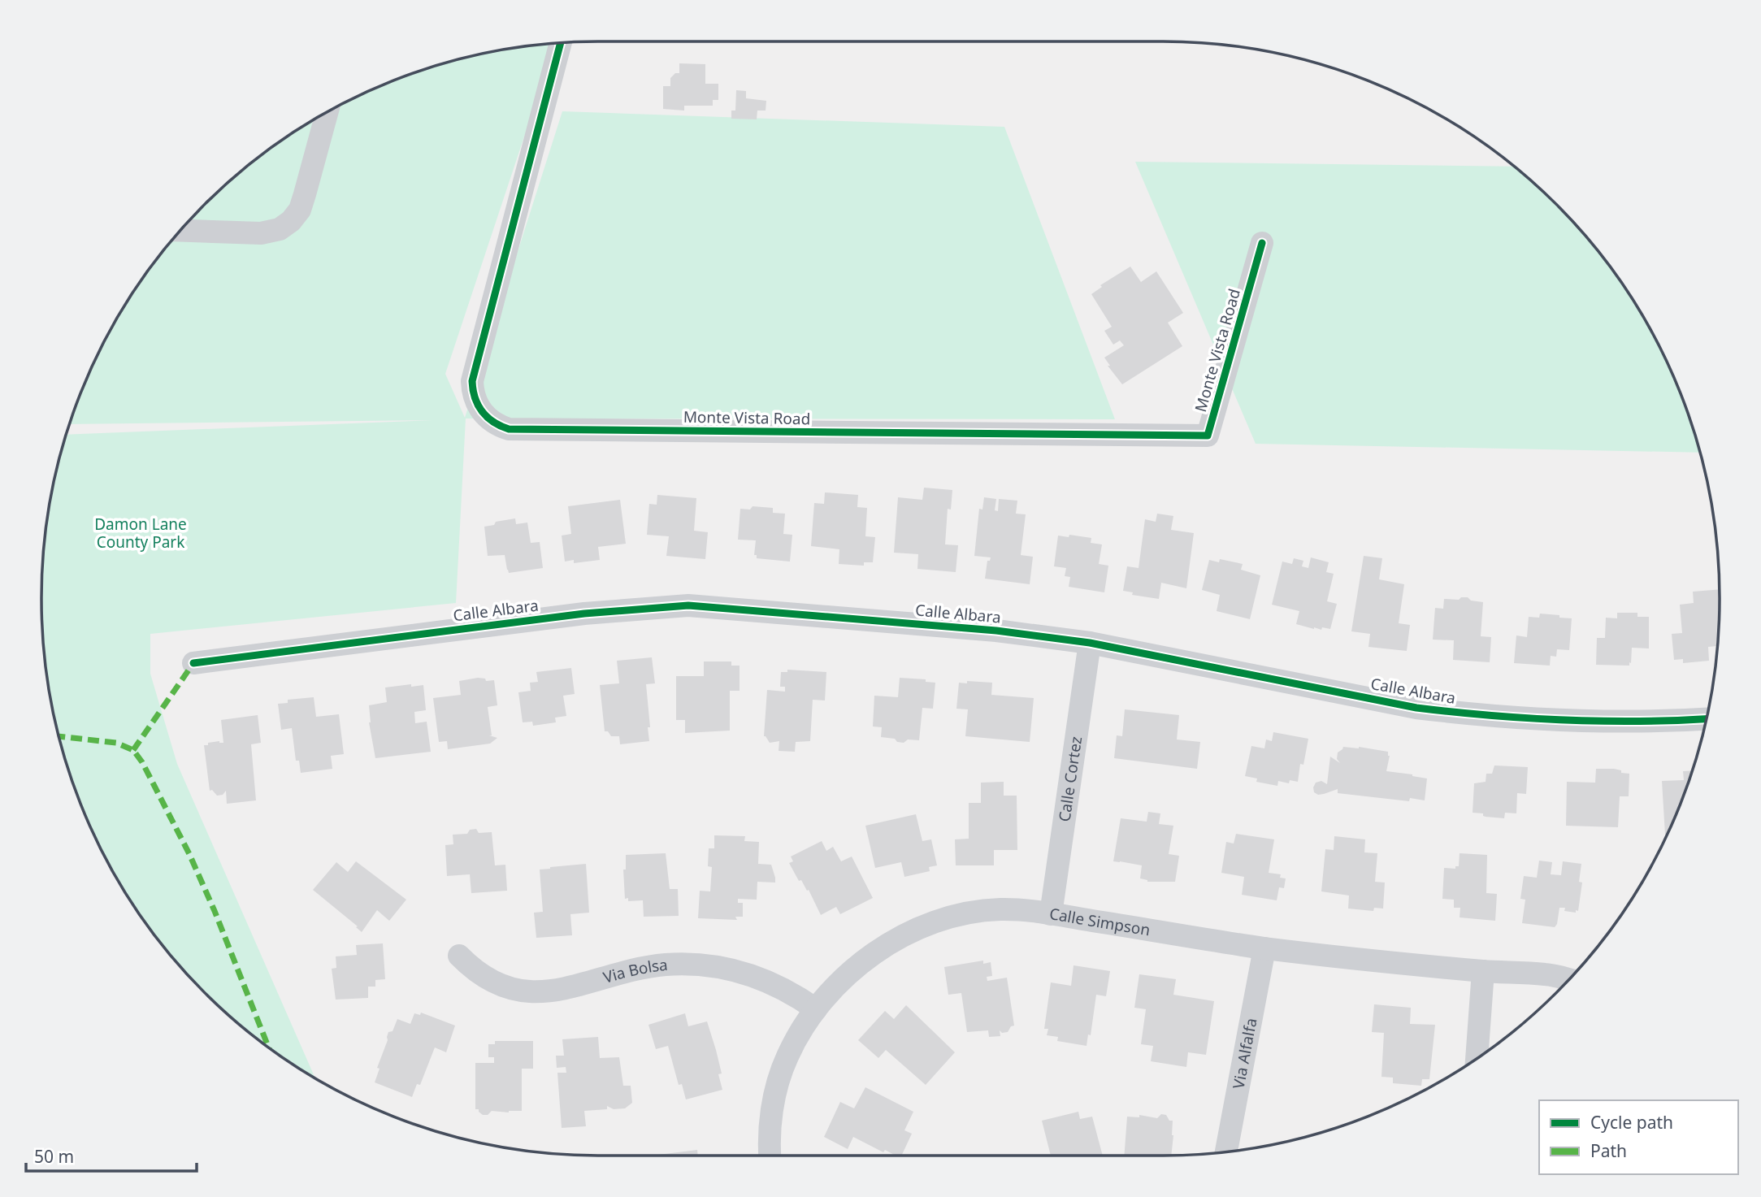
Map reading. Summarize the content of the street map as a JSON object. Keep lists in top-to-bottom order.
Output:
{
  "streets": {
    "street": [
      "Monte Vista Road",
      "Calle Albara",
      "Calle Cortez",
      "Calle Simpson",
      "Via Bolsa",
      "Via Alfalfa"
    ]
  },
  "crossings": [
    ["Calle Albara", "Calle Cortez"],
    ["Calle Cortez", "Calle Simpson"],
    ["Calle Simpson", "Via Bolsa"],
    ["Calle Simpson", "Via Alfalfa"]
  ],
  "parks": ["Damon Lane County Park"],
  "legend": ["Cycle path", "Path"],
  "scale_bar": "50 m"
}
